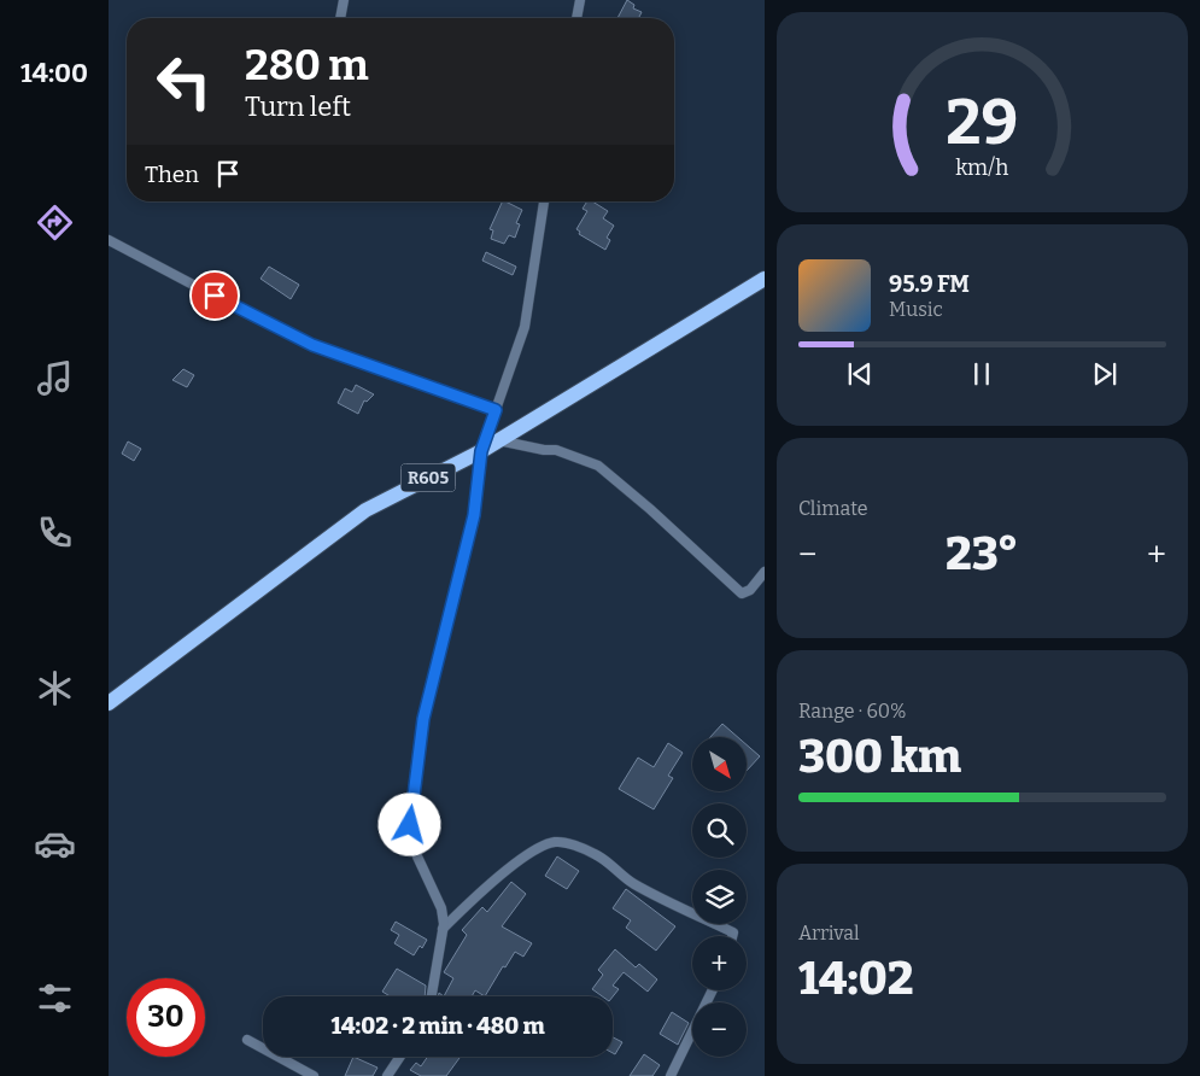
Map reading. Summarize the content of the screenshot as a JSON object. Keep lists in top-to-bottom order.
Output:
{
  "streets": {
    "main road": ["R605"]
  },
  "north": "bottom right",
  "page": {
    "tabs": "14:00",
    "turn": ["280 m", "Turn left"],
    "then": "Then",
    "song": ["95.9 FM", "Music"],
    "tile": [
      "Climate",
      ["Range · 60%", "300 km"],
      ["Arrival", "14:02"]
    ],
    "heat": ["−", "23°", "+"],
    "map_buttons": ["+", "−"],
    "limit": "30",
    "trip": "14:02 · 2 min · 480 m",
    "gauge": ["29", "km/h"]
  }
}
